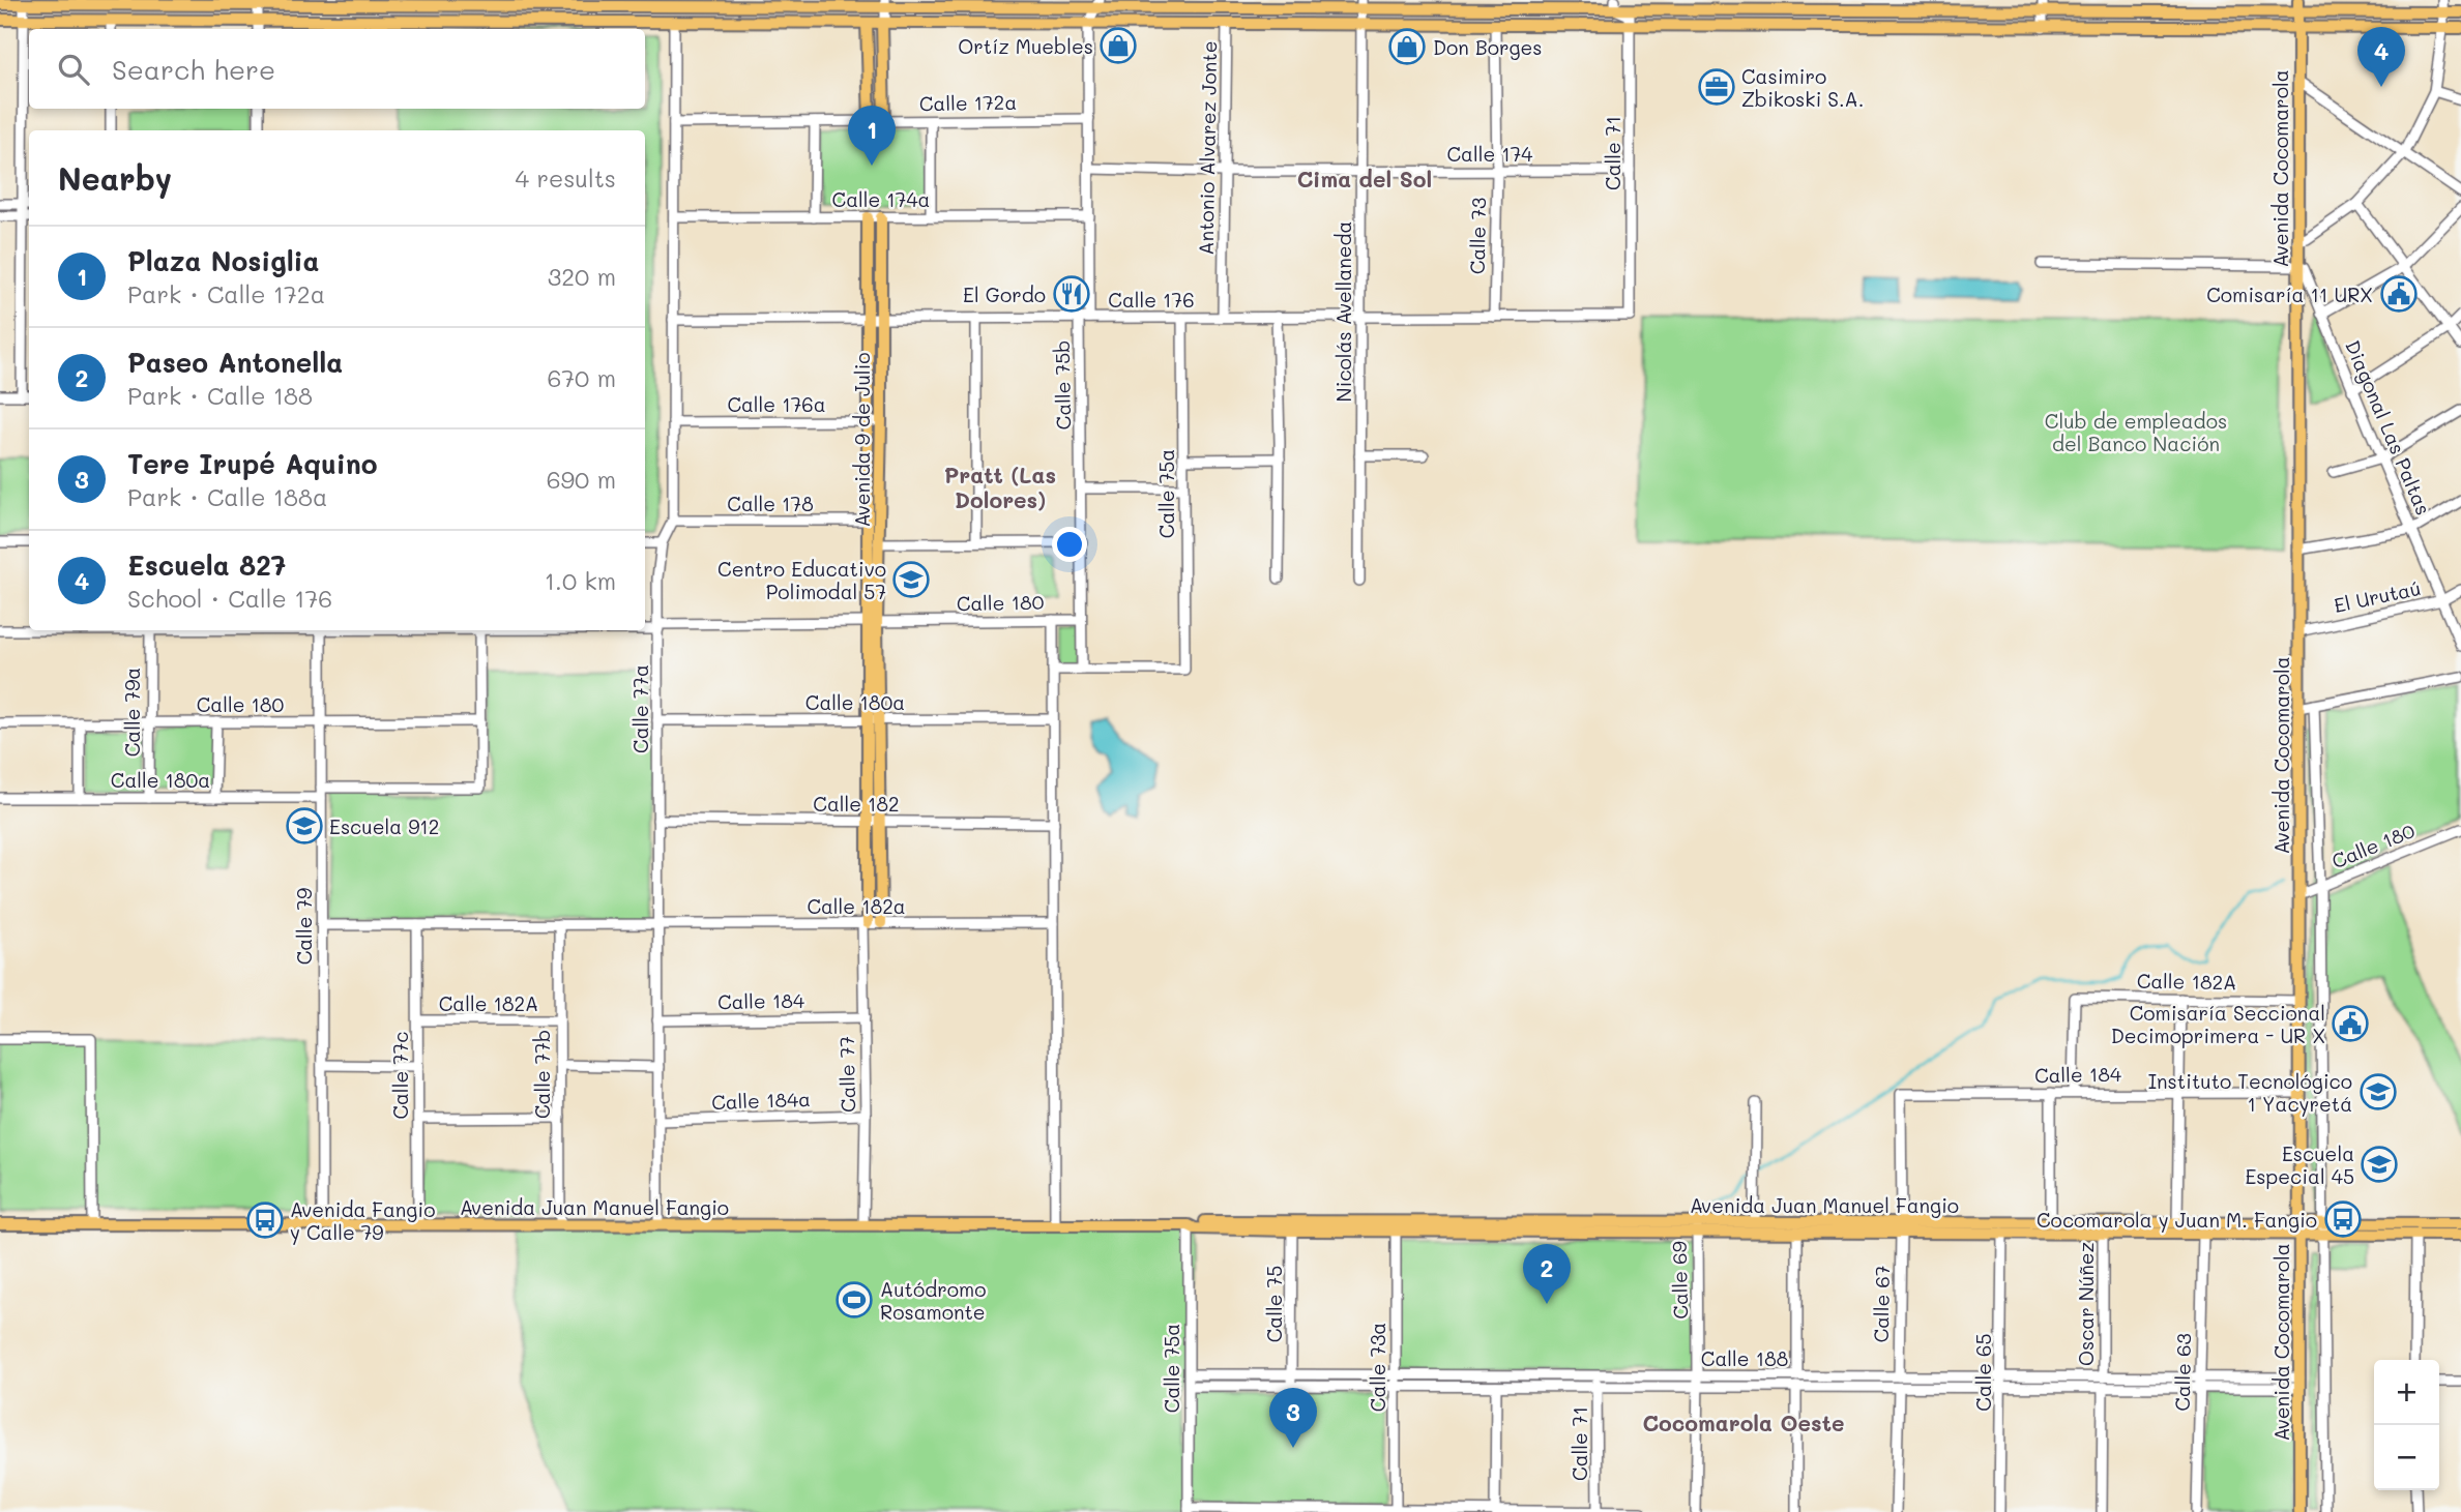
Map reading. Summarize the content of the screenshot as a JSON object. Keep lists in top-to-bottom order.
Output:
{
  "streets": {
    "main road": ["Avenida Cocomarola", "Avenida 9 de Julio", "Avenida Juan Manuel Fangio"],
    "street": [
      "Calle 172a",
      "Antonio Alvarez Jonte",
      "Calle 174",
      "Calle 71",
      "Calle 174a",
      "Calle 73",
      "Calle 176",
      "Nicolás Avellaneda",
      "Calle 75b",
      "Calle 176a",
      "Diagonal Las Paltas",
      "Calle 75a",
      "Calle 178",
      "El Urutaú",
      "Calle 180",
      "Calle 180a",
      "Calle 77a",
      "Calle 79a",
      "Calle 182",
      "Calle 182a",
      "Calle 79",
      "Calle 182A",
      "Calle 184",
      "Calle 77b",
      "Calle 77",
      "Calle 77c",
      "Calle 184a",
      "Calle 69",
      "Calle 75",
      "Calle 67",
      "Oscar Núñez",
      "Calle 188",
      "Calle 73a",
      "Calle 65",
      "Calle 63"
    ]
  },
  "crossings": [
    ["Calle 172a", "Calle 75b"],
    ["Calle 172a", "Calle 77a"],
    ["Antonio Alvarez Jonte", "Calle 174"],
    ["Antonio Alvarez Jonte", "Calle 176"],
    ["Calle 174", "Calle 71"],
    ["Calle 174", "Calle 73"],
    ["Calle 174", "Nicolás Avellaneda"],
    ["Calle 174", "Calle 75b"],
    ["Calle 71", "Calle 176"],
    ["Calle 71", "Calle 188"],
    ["Avenida Cocomarola", "Diagonal Las Paltas"],
    ["Avenida Cocomarola", "El Urutaú"],
    ["Avenida Cocomarola", "Calle 180"],
    ["Avenida Cocomarola", "Calle 182A"],
    ["Avenida Cocomarola", "Calle 184"],
    ["Avenida Cocomarola", "Avenida Juan Manuel Fangio"],
    ["Avenida Cocomarola", "Calle 188"],
    ["Calle 174a", "Calle 75b"],
    ["Calle 174a", "Avenida 9 de Julio"],
    ["Calle 174a", "Calle 77a"],
    ["Calle 73", "Calle 176"],
    ["Calle 176", "Nicolás Avellaneda"],
    ["Calle 176", "Calle 75b"],
    ["Calle 176", "Avenida 9 de Julio"],
    ["Calle 176", "Calle 75a"],
    ["Calle 176", "Calle 77a"],
    ["Calle 75b", "Calle 75a"],
    ["Calle 75b", "Calle 180"],
    ["Calle 176a", "Avenida 9 de Julio"],
    ["Calle 176a", "Calle 77a"],
    ["Diagonal Las Paltas", "El Urutaú"],
    ["Avenida 9 de Julio", "Calle 178"],
    ["Avenida 9 de Julio", "Calle 180"],
    ["Avenida 9 de Julio", "Calle 180a"],
    ["Avenida 9 de Julio", "Calle 182"],
    ["Avenida 9 de Julio", "Calle 182a"],
    ["Avenida 9 de Julio", "Calle 77"],
    ["Calle 75a", "Avenida Juan Manuel Fangio"],
    ["Calle 75a", "Calle 188"],
    ["Calle 178", "Calle 77a"],
    ["Calle 180", "Calle 180a"],
    ["Calle 180", "Calle 77a"],
    ["Calle 180", "Calle 79a"],
    ["Calle 180", "Calle 79"],
    ["Calle 180a", "Calle 77a"],
    ["Calle 180a", "Calle 79a"],
    ["Calle 180a", "Calle 79"],
    ["Calle 77a", "Calle 182"],
    ["Calle 77a", "Calle 182a"],
    ["Calle 77a", "Calle 184"],
    ["Calle 77a", "Calle 184a"],
    ["Calle 77a", "Avenida Juan Manuel Fangio"],
    ["Calle 182a", "Calle 77"],
    ["Calle 79", "Avenida Juan Manuel Fangio"],
    ["Calle 182A", "Calle 184"],
    ["Calle 182A", "Calle 77b"],
    ["Calle 182A", "Calle 77c"],
    ["Calle 184", "Calle 77"],
    ["Calle 184", "Calle 67"],
    ["Calle 77b", "Avenida Juan Manuel Fangio"],
    ["Calle 77", "Calle 184a"],
    ["Calle 77", "Avenida Juan Manuel Fangio"],
    ["Calle 77c", "Avenida Juan Manuel Fangio"],
    ["Avenida Juan Manuel Fangio", "Calle 69"],
    ["Avenida Juan Manuel Fangio", "Calle 75"],
    ["Avenida Juan Manuel Fangio", "Calle 67"],
    ["Avenida Juan Manuel Fangio", "Oscar Núñez"],
    ["Avenida Juan Manuel Fangio", "Calle 73a"],
    ["Avenida Juan Manuel Fangio", "Calle 65"],
    ["Avenida Juan Manuel Fangio", "Calle 63"],
    ["Calle 69", "Calle 188"],
    ["Calle 75", "Calle 188"],
    ["Calle 67", "Calle 188"],
    ["Oscar Núñez", "Calle 188"],
    ["Calle 188", "Calle 73a"],
    ["Calle 188", "Calle 65"],
    ["Calle 188", "Calle 63"]
  ],
  "districts": ["Cima del Sol", "Pratt (Las Dolores)", "Cocomarola Oeste"],
  "parks": ["Club de empleados del Banco Nación"],
  "places": {
    "shop": ["Ortíz Muebles", "Don Borges"],
    "office": ["Casimiro Zbikoski S.A."],
    "restaurant": ["El Gordo"],
    "public building": ["Comisaría 11 URX", "Comisaría Seccional Decimoprimera - UR X"],
    "school or university": [
      "Centro Educativo Polimodal 57",
      "Escuela 912",
      "Instituto Tecnológico 1 Yacyretá",
      "Escuela Especial 45"
    ],
    "bus stop": ["Cocomarola y Juan M. Fangio", "Avenida Fangio y Calle 79"],
    "sports": ["Autódromo Rosamonte"]
  },
  "page": {
    "pins": [
      "4",
      "1",
      "2",
      "3"
    ],
    "search": "Search here",
    "heading": ["Nearby", "4 results"],
    "list": [
      {
        "mark": "1",
        "name": "Plaza Nosiglia",
        "note": "Park · Calle 172a",
        "value": "320 m"
      },
      {
        "mark": "2",
        "name": "Paseo Antonella",
        "note": "Park · Calle 188",
        "value": "670 m"
      },
      {
        "mark": "3",
        "name": "Tere Irupé Aquino",
        "note": "Park · Calle 188a",
        "value": "690 m"
      },
      {
        "mark": "4",
        "name": "Escuela 827",
        "note": "School · Calle 176",
        "value": "1.0 km"
      }
    ],
    "map_buttons": ["+", "−"]
  }
}
